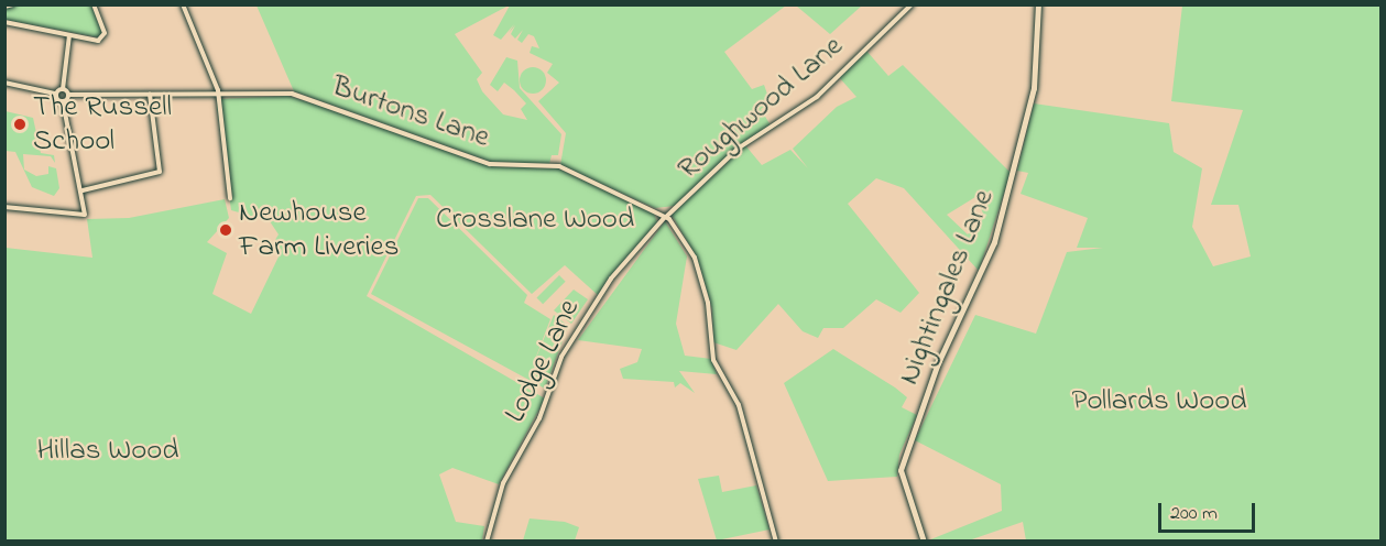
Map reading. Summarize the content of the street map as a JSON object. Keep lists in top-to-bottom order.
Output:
{
  "streets": {
    "main road": ["Nightingales Lane"],
    "street": ["Roughwood Lane", "Burtons Lane", "Lodge Lane"]
  },
  "crossings": [
    ["Roughwood Lane", "Burtons Lane"],
    ["Roughwood Lane", "Lodge Lane"],
    ["Burtons Lane", "Lodge Lane"]
  ],
  "parks": ["Crosslane Wood", "Pollards Wood", "Hillas Wood"],
  "places": ["The Russell School", "Newhouse Farm Liveries"],
  "scale_bar": "200 m"
}
